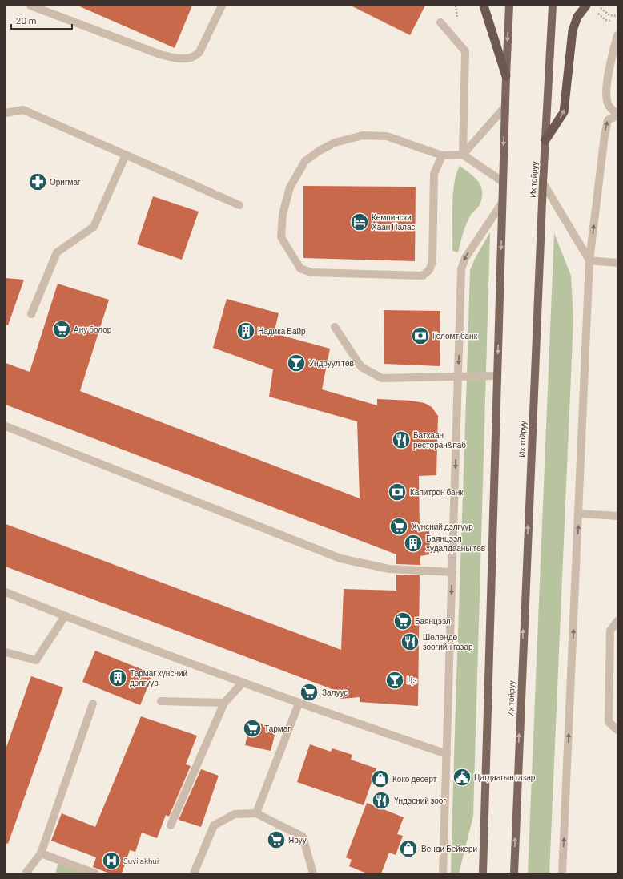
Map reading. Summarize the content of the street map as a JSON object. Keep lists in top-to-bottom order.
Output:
{
  "streets": {
    "main road": ["Их тойруу"]
  },
  "places": {
    "pharmacy": ["Оригмаг"],
    "hotel": ["Кемпински Хаан Палас"],
    "supermarket": [
      "Ану болор",
      "Хүнсний дэлгүүр",
      "Баянцээл",
      "Залуус",
      "Тармаг",
      "Яруу"
    ],
    "building": ["Надика Байр", "Баянцээл худалдааны төв", "Тармаг хүнсний дэлгүүр"],
    "bank": ["Голомт банк", "Капитрон банк"],
    "bar": ["Ундруул төв", "Цэ"],
    "restaurant": ["Батхаан ресторан&паб", "Шөлөндө зоогийн газар", "Үндэсний зоог"],
    "public building": ["Цагдаагын газар"],
    "shop": ["Коко десерт", "Венди Бейкери"],
    "hospital": ["Suvilakhui"]
  },
  "scale_bar": "20 m"
}
